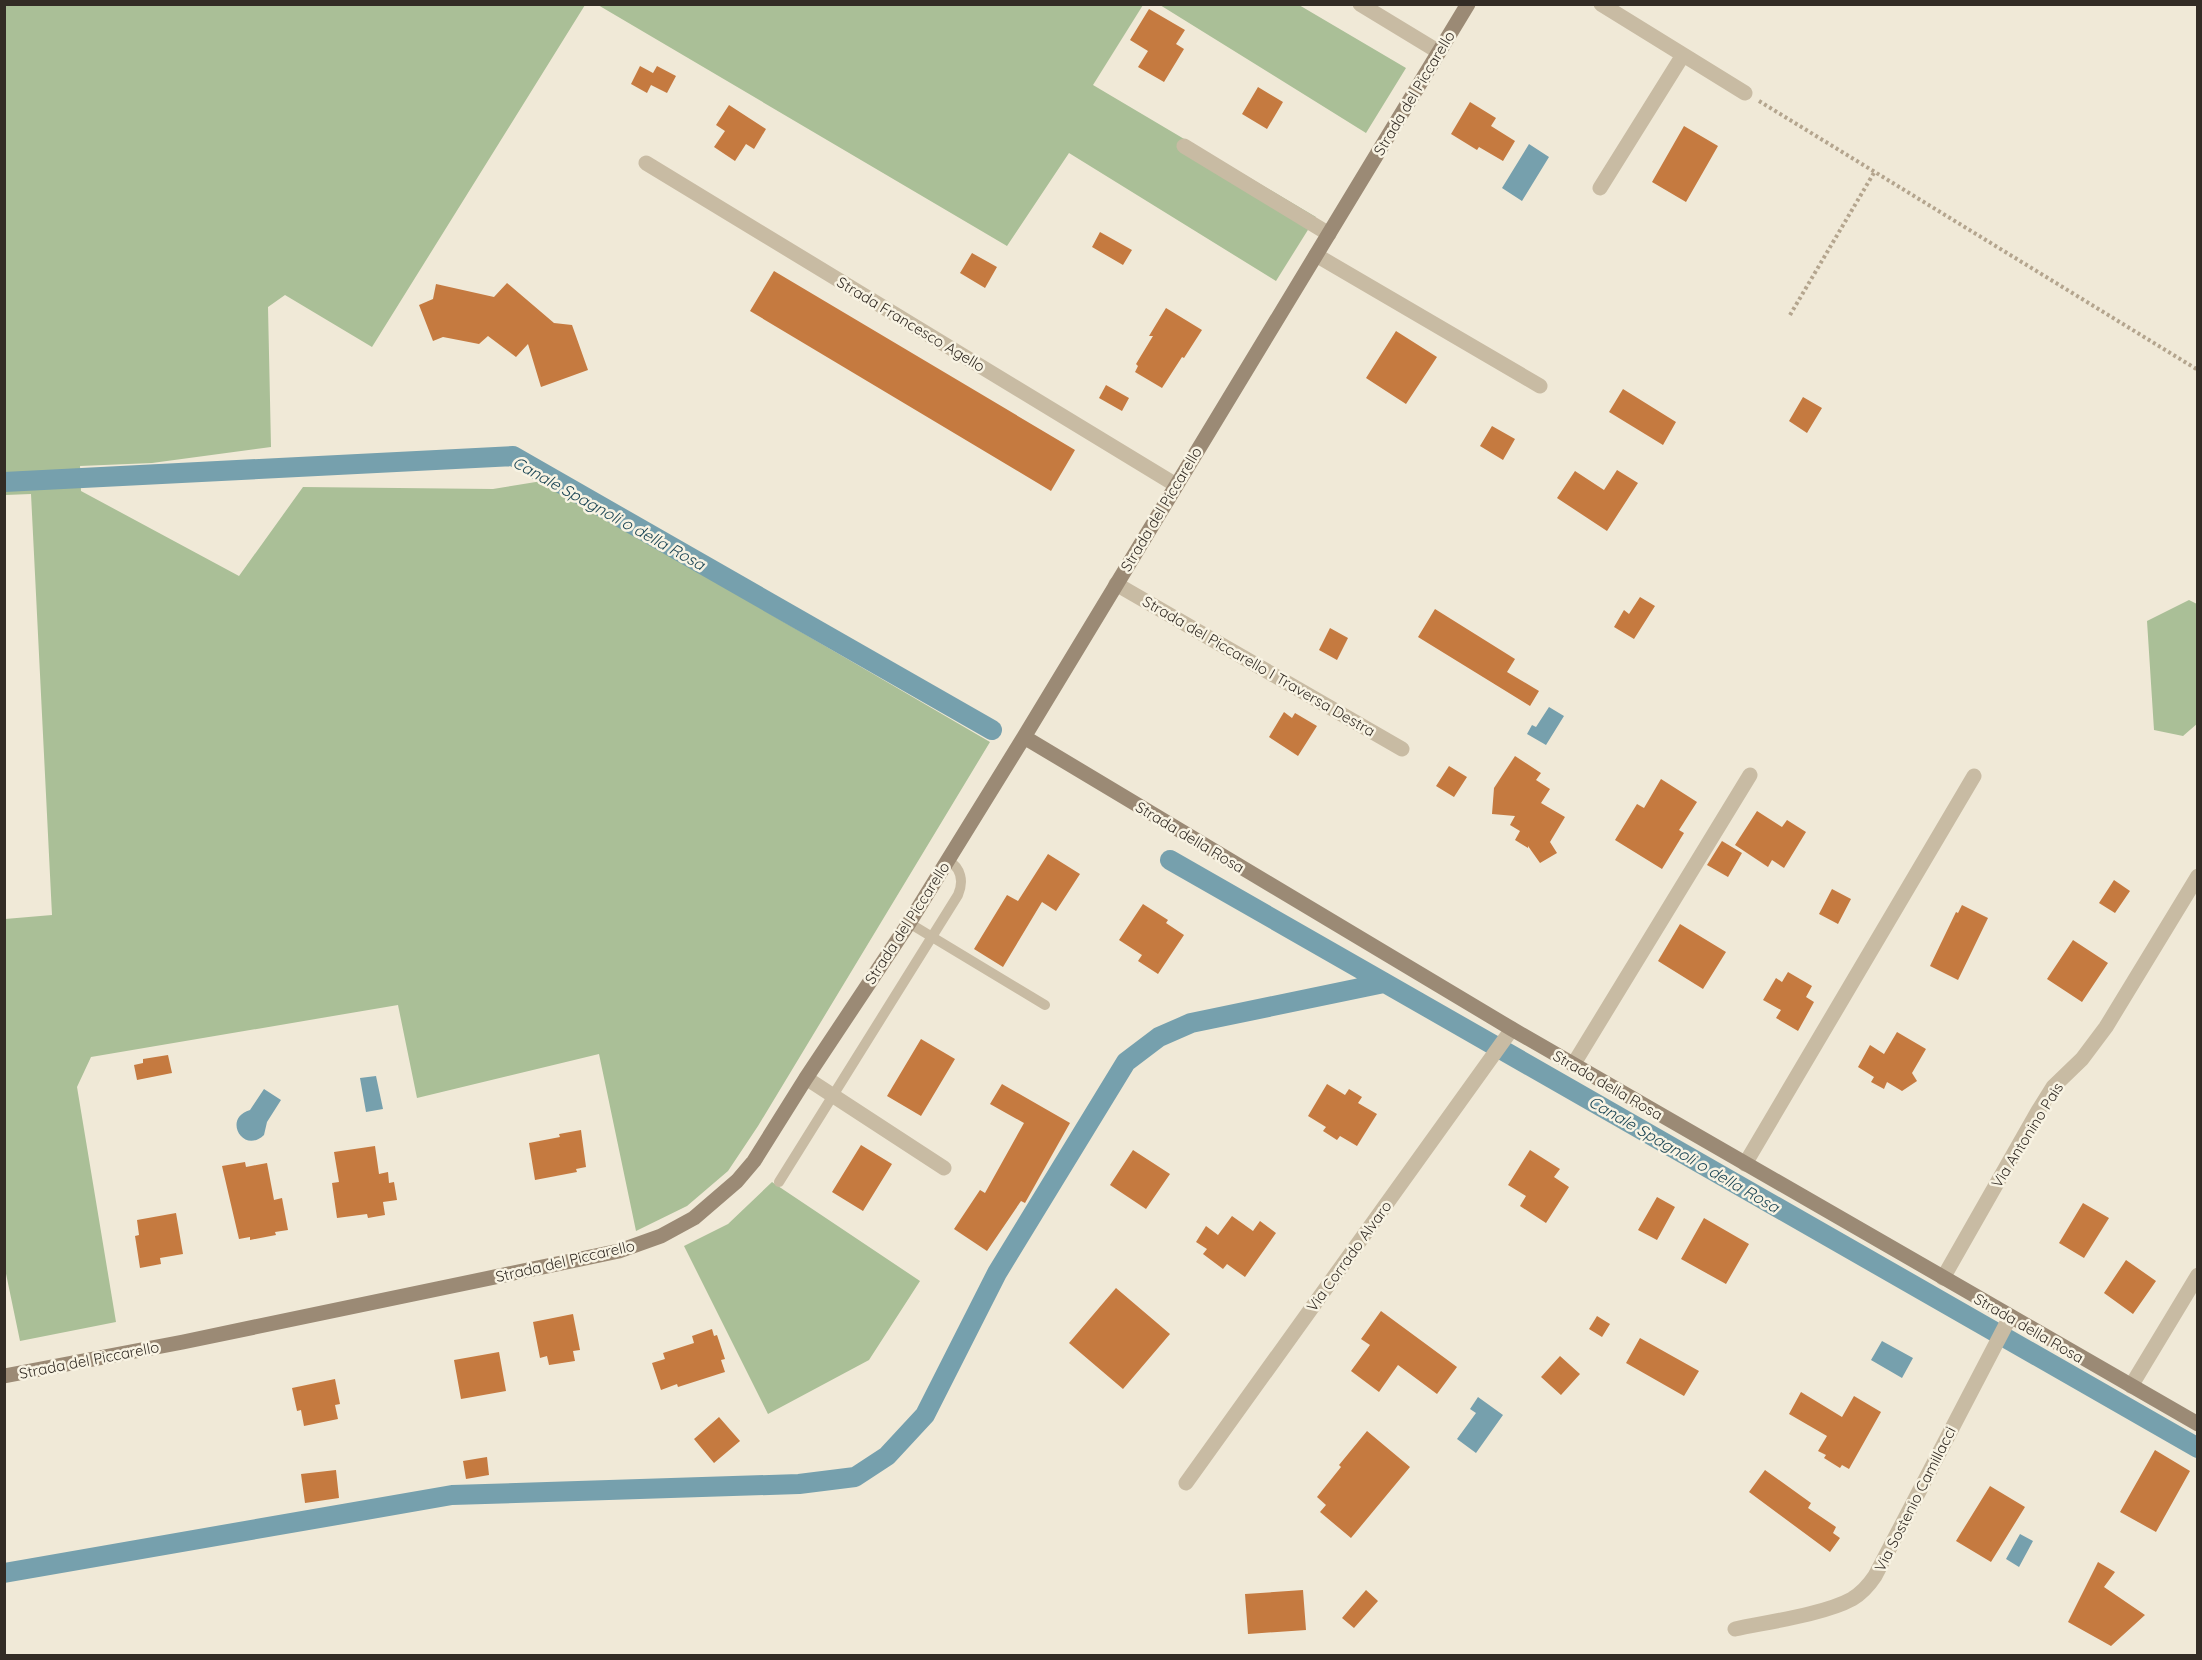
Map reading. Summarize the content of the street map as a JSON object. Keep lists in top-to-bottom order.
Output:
{
  "streets": {
    "street": [
      "Strada del Piccarello",
      "Strada Francesco Agello",
      "Strada del Piccarello I Traversa Destra",
      "Strada della Rosa",
      "Via Antonino Pais",
      "Via Corrado Alvaro",
      "Via Sostenio Camillacci"
    ]
  },
  "crossings": [
    ["Strada del Piccarello", "Strada Francesco Agello"],
    ["Strada del Piccarello", "Strada del Piccarello I Traversa Destra"],
    ["Strada del Piccarello", "Strada della Rosa"],
    ["Strada della Rosa", "Via Antonino Pais"],
    ["Strada della Rosa", "Via Corrado Alvaro"],
    ["Strada della Rosa", "Via Sostenio Camillacci"]
  ],
  "water": ["Canale Spagnoli o della Rosa"]
}
